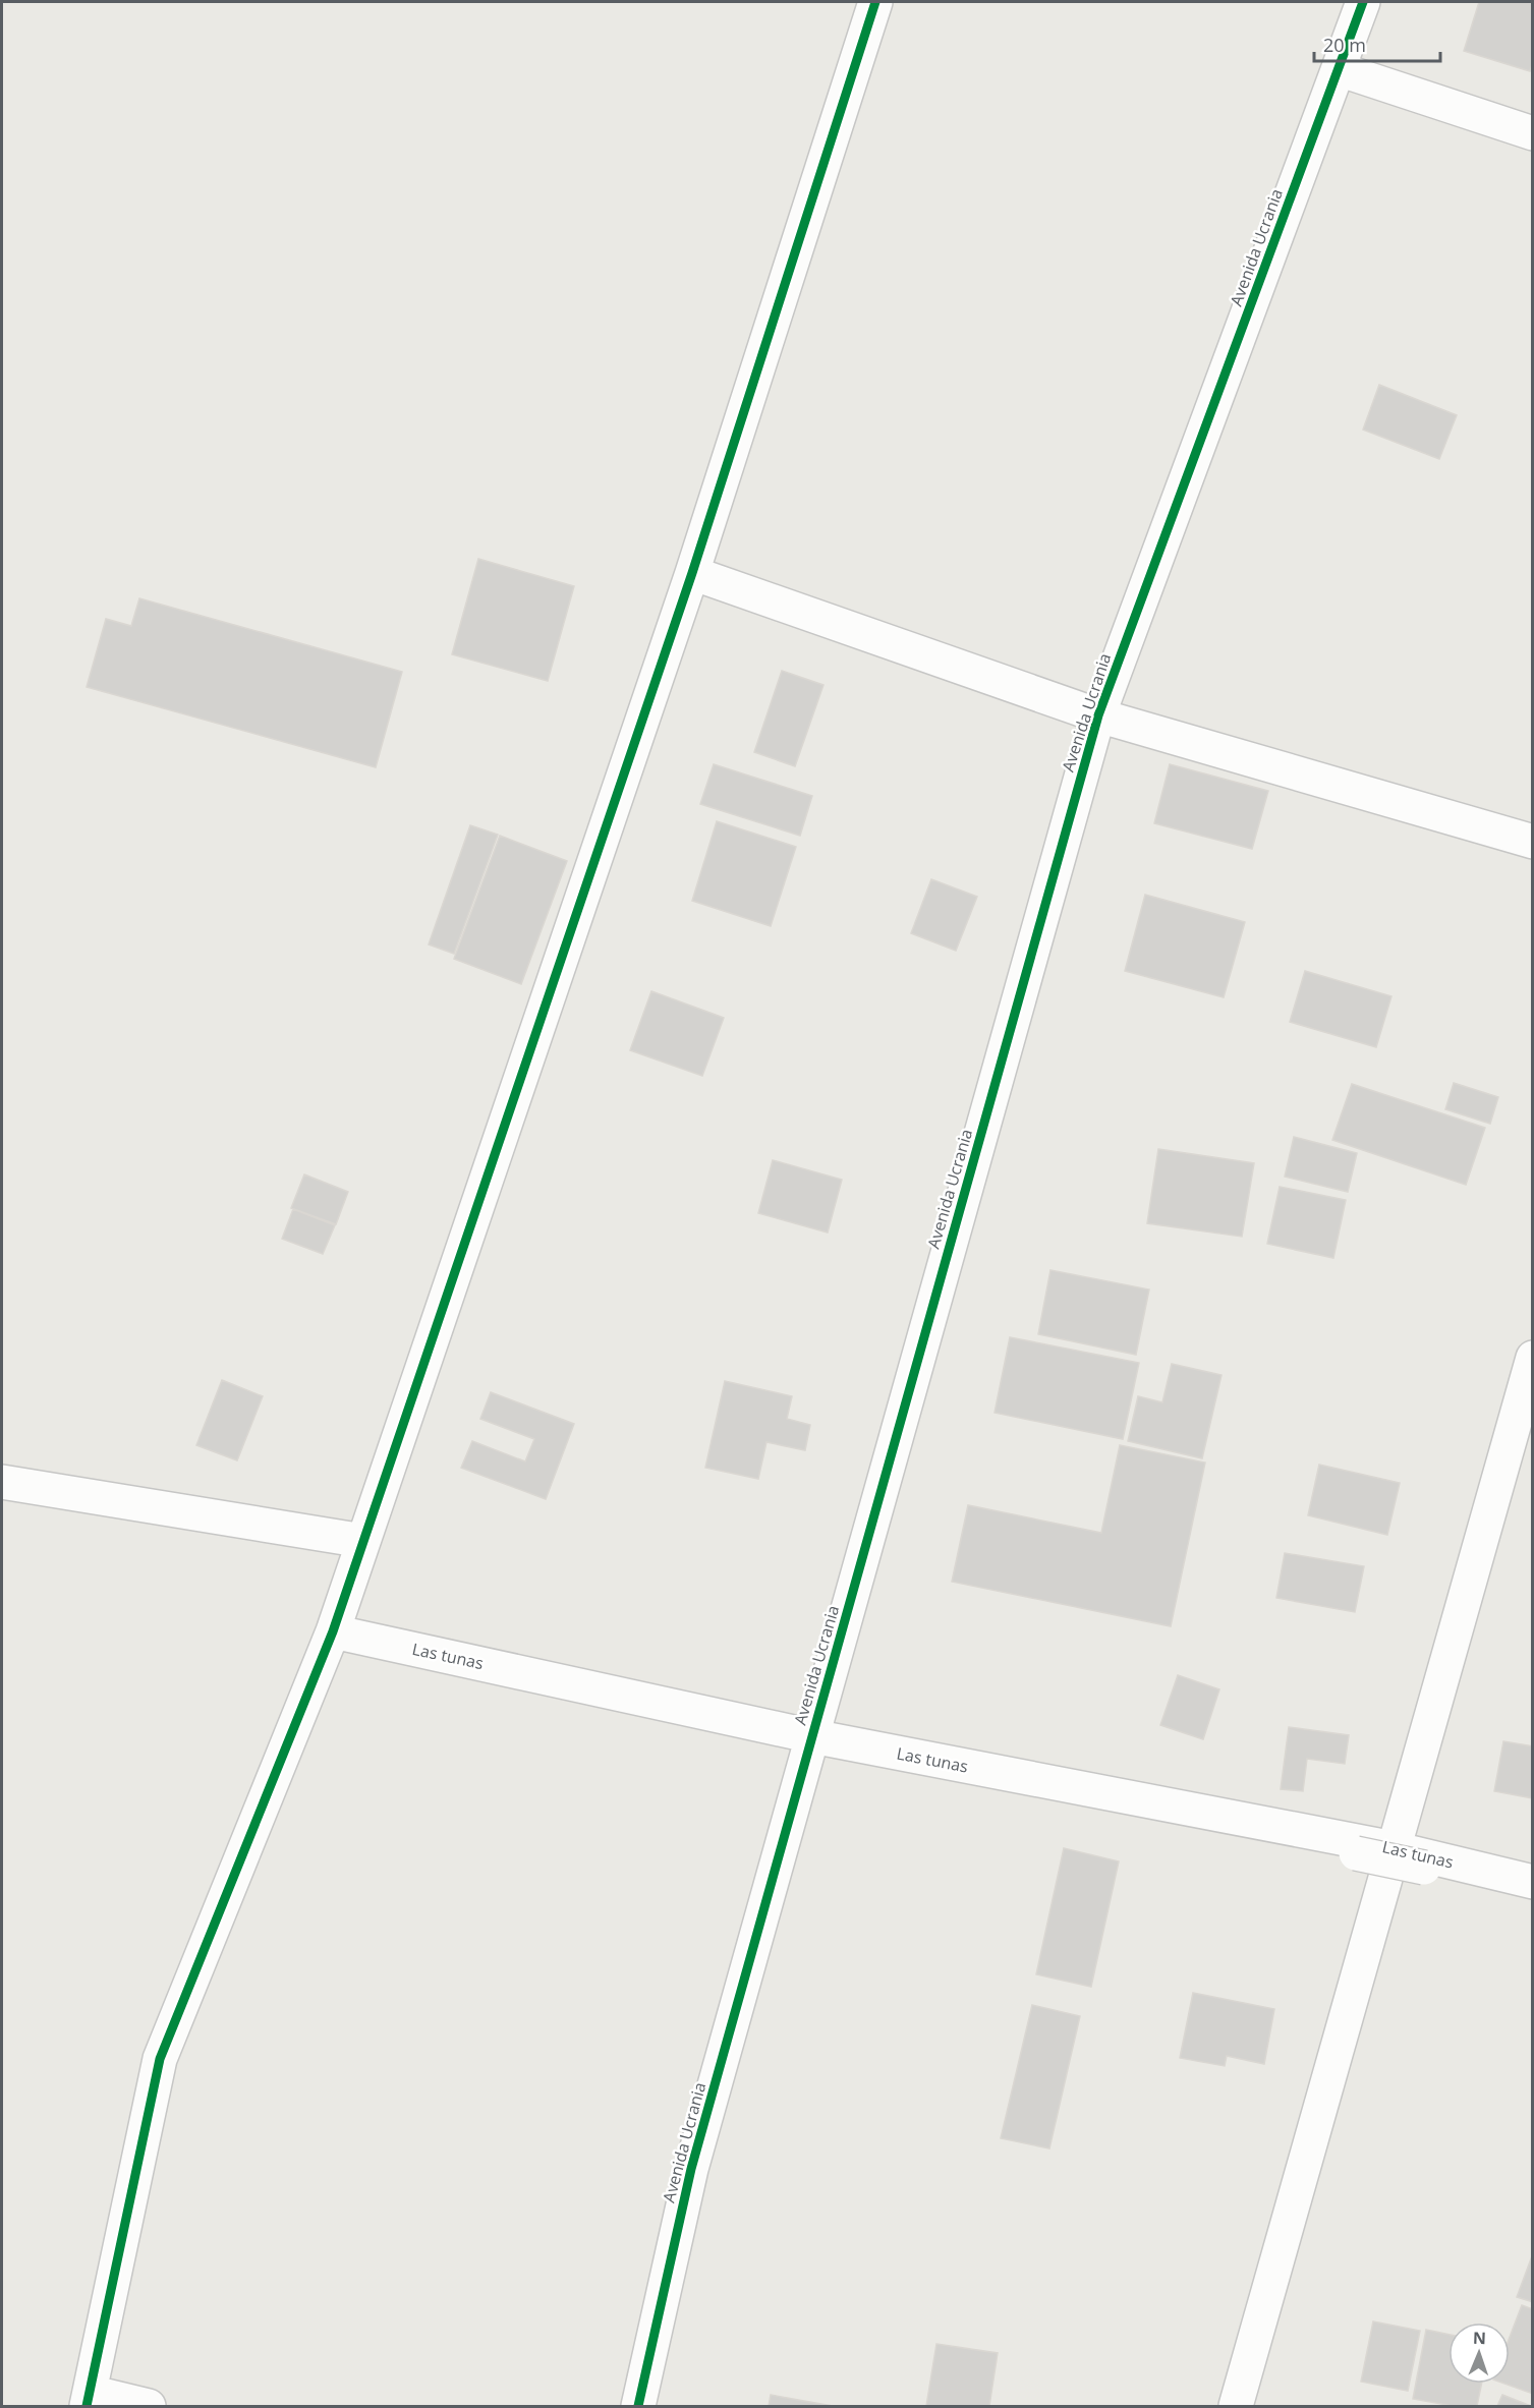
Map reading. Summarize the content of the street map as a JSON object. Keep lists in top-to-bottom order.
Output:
{
  "streets": {
    "street": ["Avenida Ucrania", "Las tunas"]
  },
  "crossings": [
    ["Avenida Ucrania", "Las tunas"]
  ],
  "scale_bar": "20 m",
  "north": "top"
}
